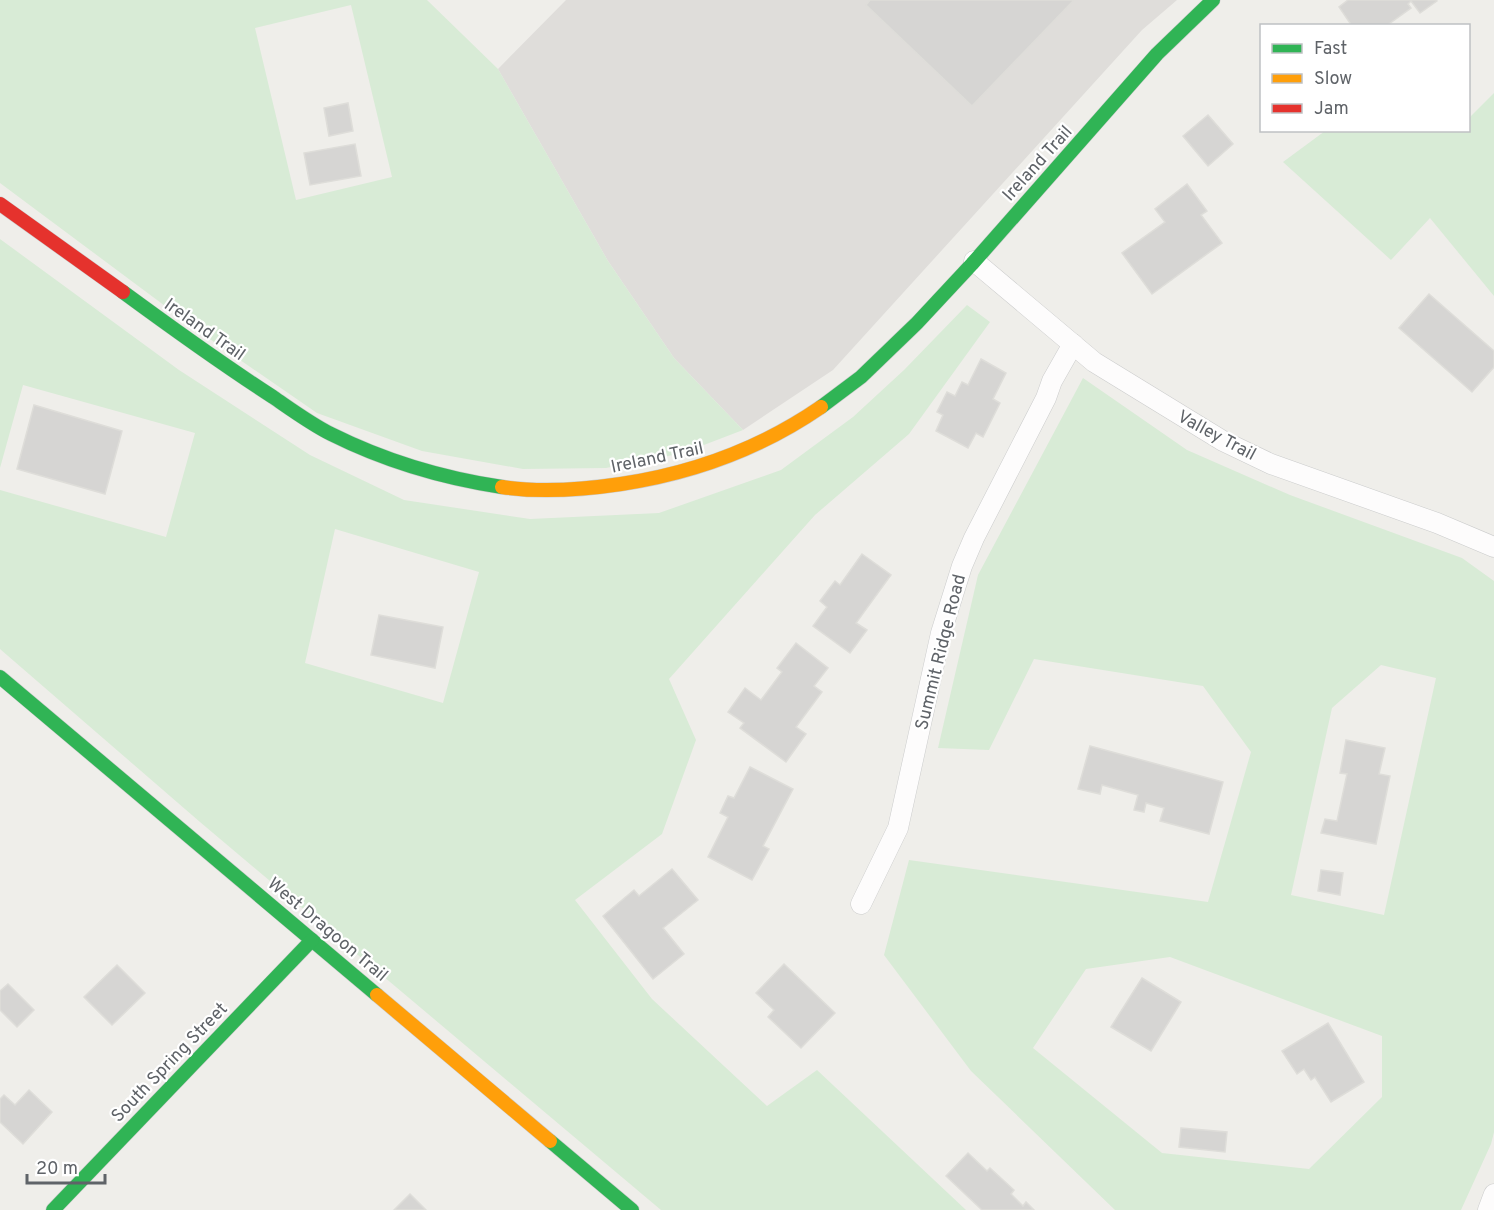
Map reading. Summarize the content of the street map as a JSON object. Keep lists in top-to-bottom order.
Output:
{
  "streets": {
    "street": [
      "Ireland Trail",
      "Valley Trail",
      "Summit Ridge Road",
      "West Dragoon Trail",
      "South Spring Street"
    ]
  },
  "crossings": [
    ["Ireland Trail", "Valley Trail"],
    ["Valley Trail", "Summit Ridge Road"],
    ["West Dragoon Trail", "South Spring Street"]
  ],
  "legend": ["Fast", "Slow", "Jam"],
  "scale_bar": "20 m"
}
